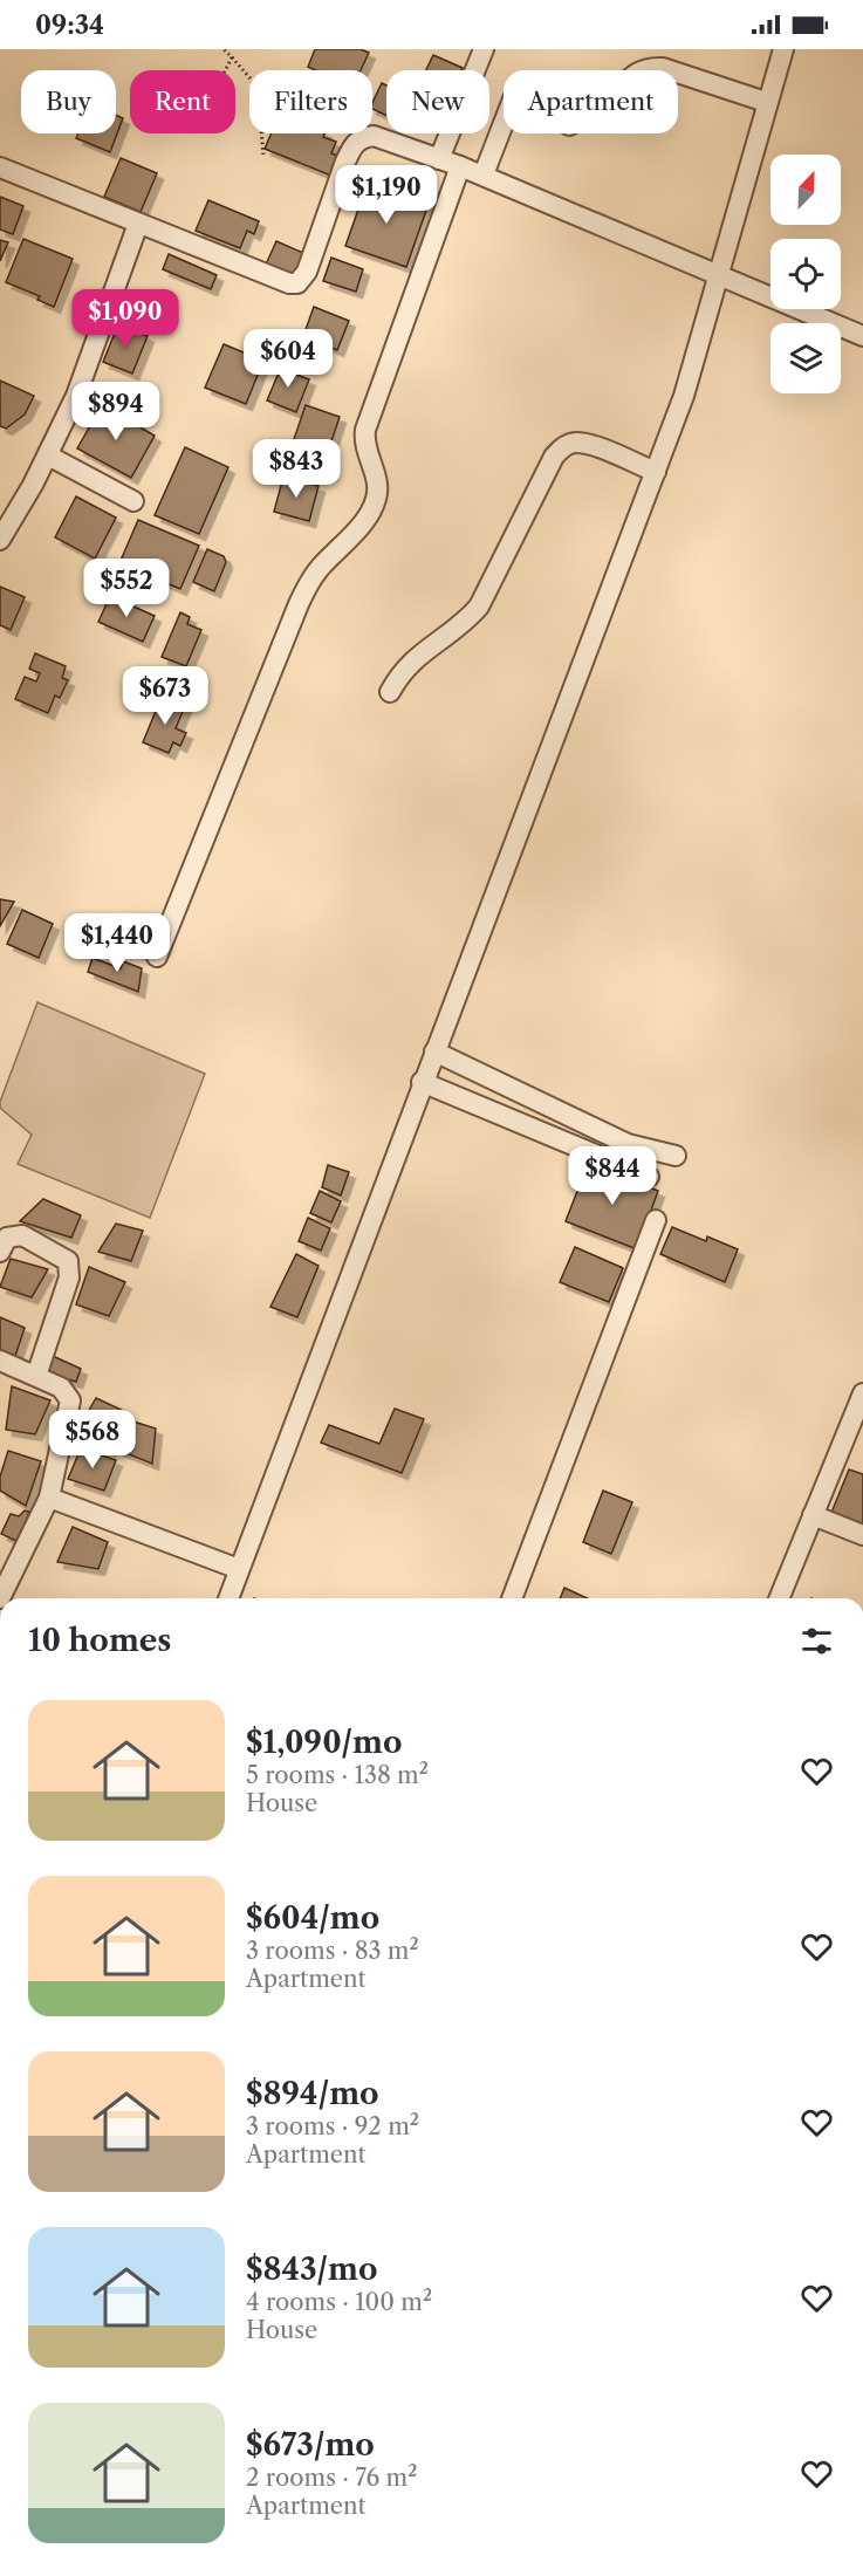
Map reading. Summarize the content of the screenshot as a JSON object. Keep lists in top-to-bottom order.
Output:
{
  "north": "top right",
  "page": {
    "status": "09:34",
    "chip": [
      "Buy",
      "Rent",
      "Filters",
      "New",
      "Apartment"
    ],
    "price": [
      "$1,190",
      "$1,090",
      "$604",
      "$894",
      "$843",
      "$552",
      "$673",
      "$1,440",
      "$844",
      "$568"
    ],
    "heading": "10 homes",
    "list": [
      {
        "name": "$1,090/mo",
        "note": "5 rooms · 138 m² · House"
      },
      {
        "name": "$604/mo",
        "note": "3 rooms · 83 m² · Apartment"
      },
      {
        "name": "$894/mo",
        "note": "3 rooms · 92 m² · Apartment"
      },
      {
        "name": "$843/mo",
        "note": "4 rooms · 100 m² · House"
      },
      {
        "name": "$673/mo",
        "note": "2 rooms · 76 m² · Apartment"
      }
    ]
  }
}
